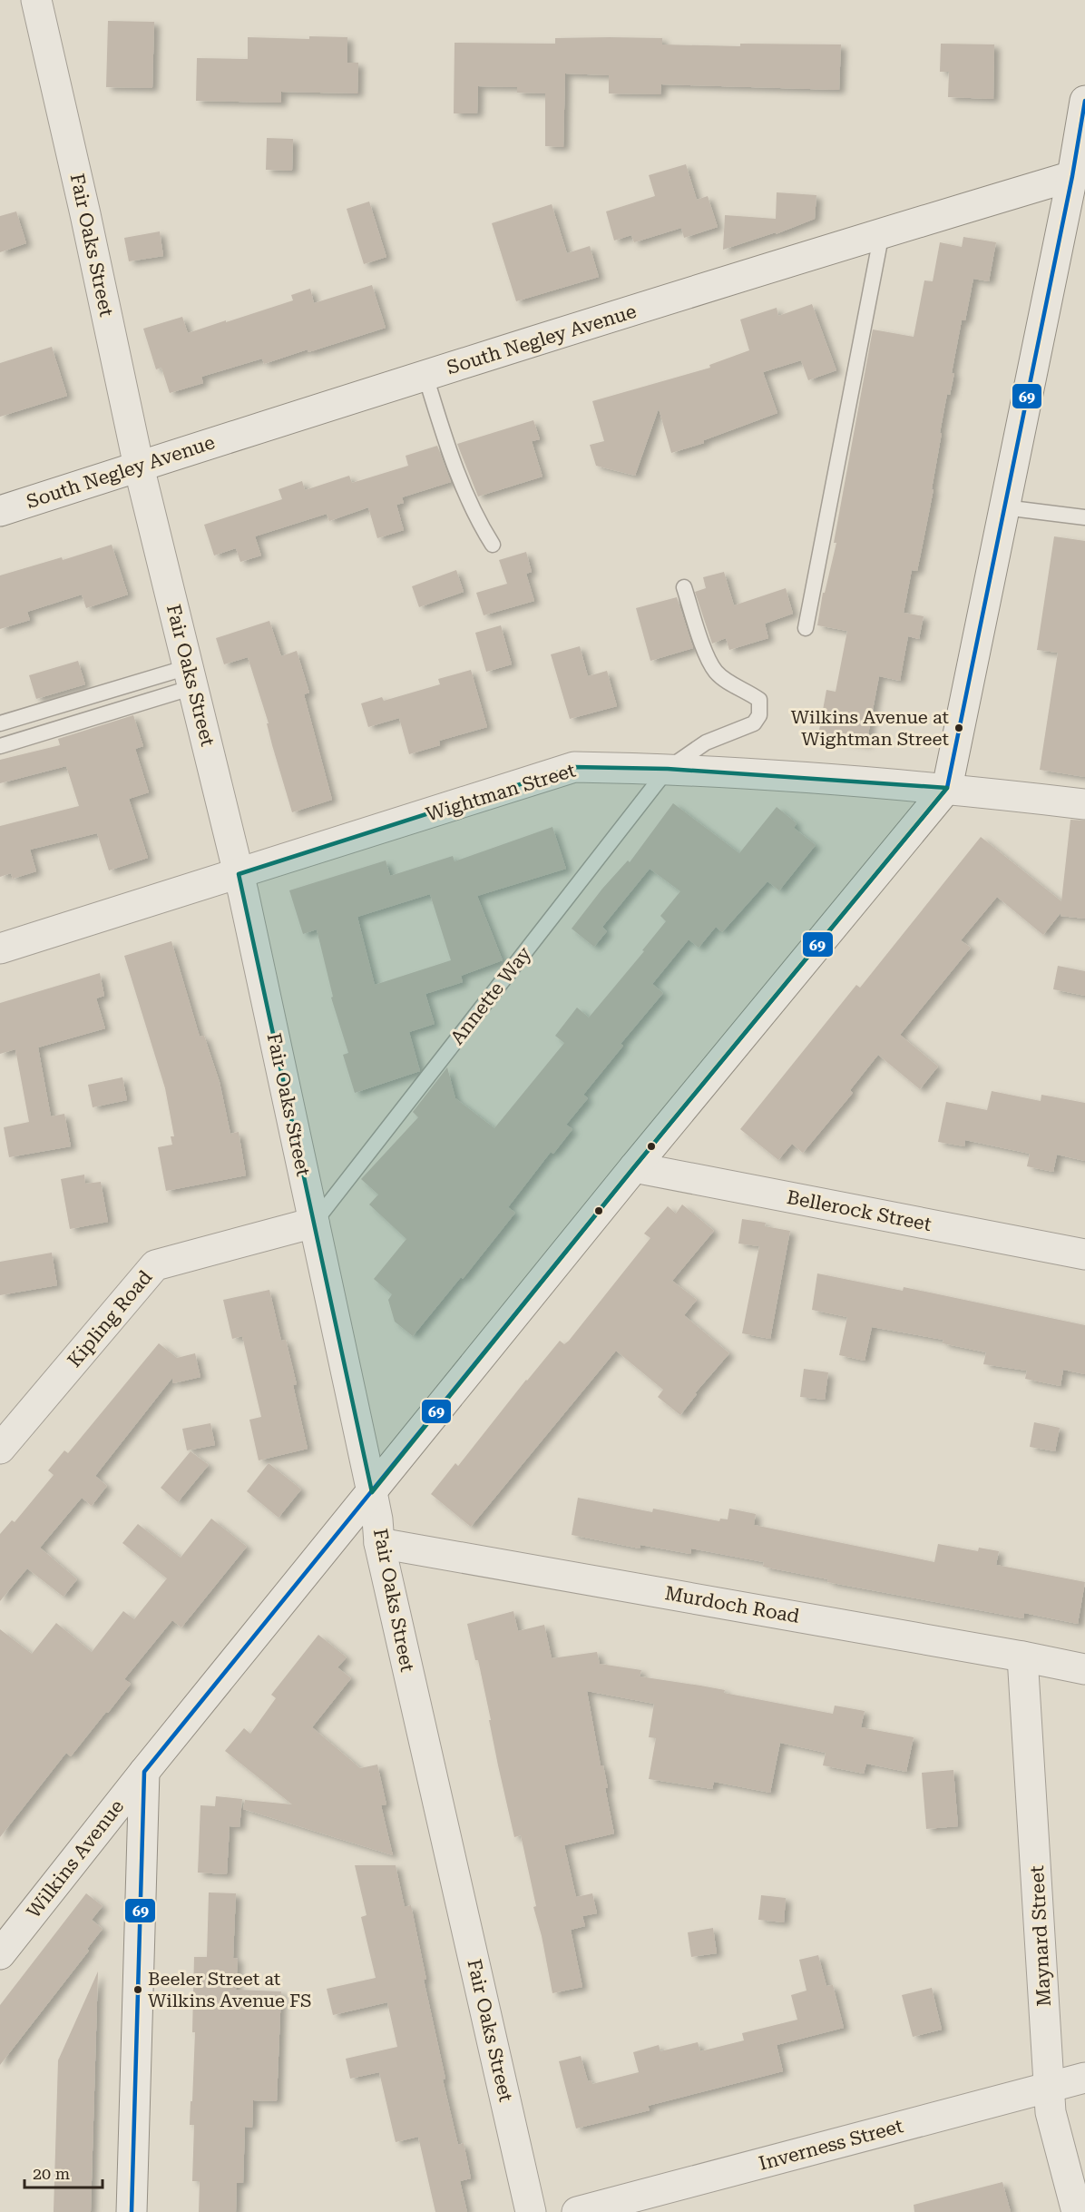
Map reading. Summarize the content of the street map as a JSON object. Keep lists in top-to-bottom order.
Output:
{
  "streets": {
    "street": [
      "Fair Oaks Street",
      "South Negley Avenue",
      "Wightman Street",
      "Bellerock Street",
      "Kipling Road",
      "Murdoch Road",
      "Wilkins Avenue",
      "Maynard Street",
      "Inverness Street"
    ],
    "lane": ["Annette Way"]
  },
  "crossings": [
    ["Fair Oaks Street", "South Negley Avenue"],
    ["Fair Oaks Street", "Wightman Street"],
    ["Fair Oaks Street", "Annette Way"],
    ["Fair Oaks Street", "Kipling Road"],
    ["Fair Oaks Street", "Murdoch Road"],
    ["Fair Oaks Street", "Wilkins Avenue"],
    ["South Negley Avenue", "Wilkins Avenue"],
    ["Wightman Street", "Annette Way"],
    ["Wightman Street", "Wilkins Avenue"],
    ["Annette Way", "Kipling Road"],
    ["Bellerock Street", "Wilkins Avenue"],
    ["Murdoch Road", "Maynard Street"],
    ["Maynard Street", "Inverness Street"]
  ],
  "places": ["Wilkins Avenue at Wightman Street", "Beeler Street at Wilkins Avenue FS"],
  "lines": ["transit line 69"],
  "scale_bar": "20 m"
}
